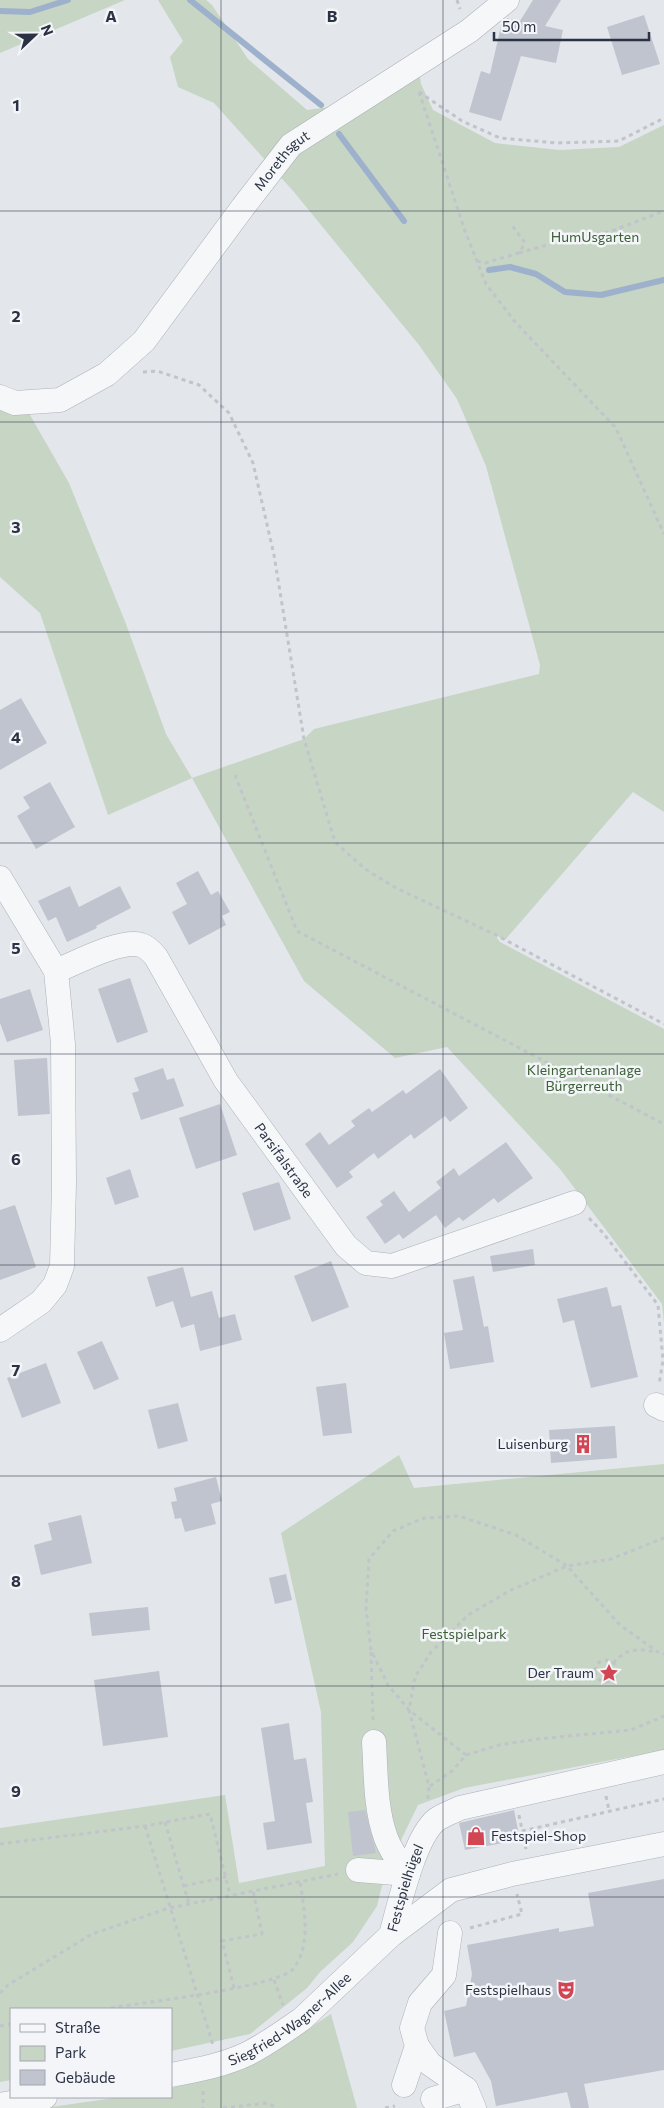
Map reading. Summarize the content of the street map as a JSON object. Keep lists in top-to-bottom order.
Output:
{
  "streets": {
    "street": [
      "Morethsgut",
      "Parsifalstraße",
      "Festspielhügel",
      "Siegfried-Wagner-Allee"
    ]
  },
  "crossings": [
    ["Festspielhügel", "Siegfried-Wagner-Allee"]
  ],
  "parks": ["HumUsgarten", "Kleingartenanlage Bürgerreuth", "Festspielpark"],
  "places": {
    "building": ["Luisenburg"],
    "place": ["Der Traum"],
    "shop": ["Festspiel-Shop"],
    "theatre": ["Festspielhaus"]
  },
  "legend": ["Straße", "Park", "Gebäude"],
  "scale_bar": "50 m",
  "north": "right",
  "grid": {
    "columns": ["A", "B"],
    "rows": [
      "1",
      "2",
      "3",
      "4",
      "5",
      "6",
      "7",
      "8",
      "9"
    ]
  }
}
